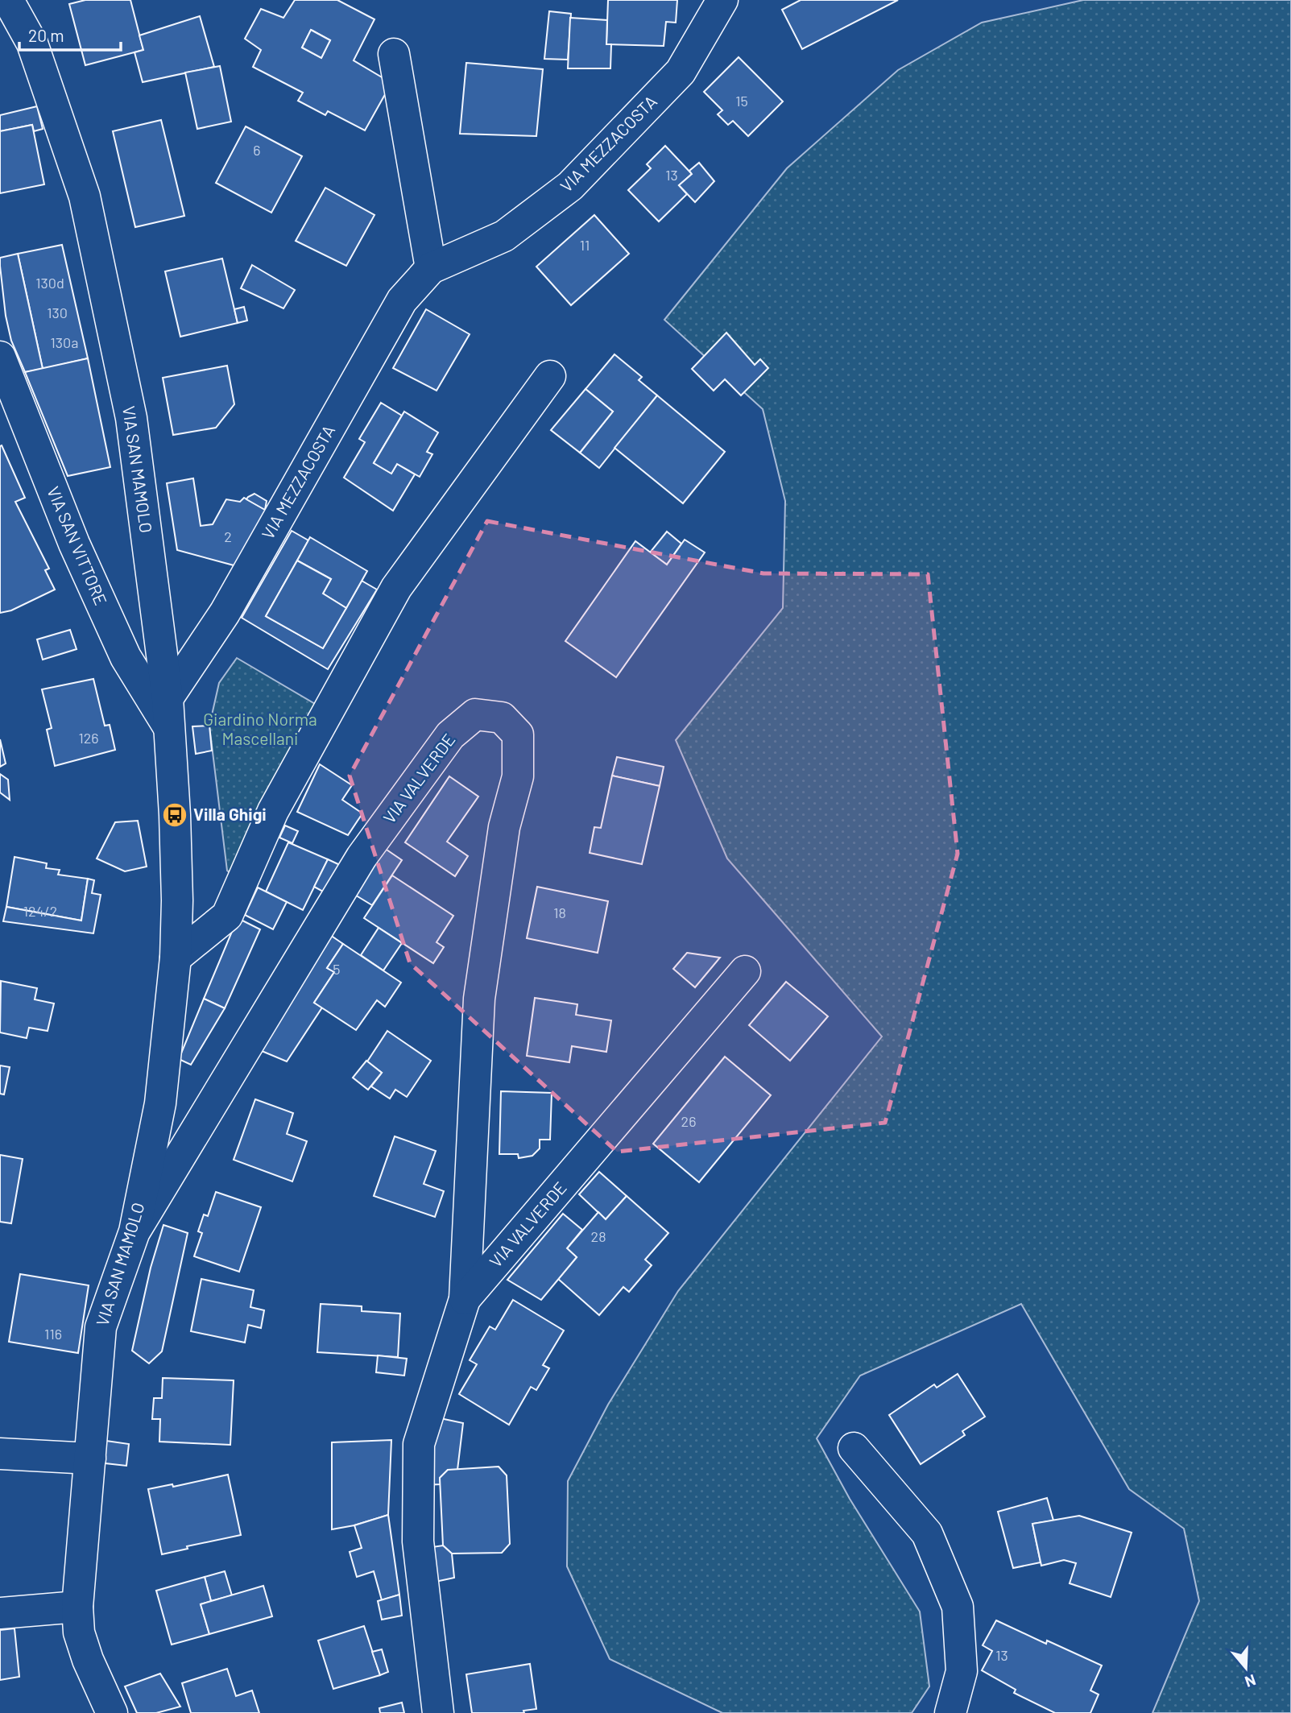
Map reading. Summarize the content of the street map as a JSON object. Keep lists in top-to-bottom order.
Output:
{
  "streets": {
    "street": [
      "VIA MEZZACOSTA",
      "VIA SAN MAMOLO",
      "VIA SAN VITTORE",
      "VIA VALVERDE"
    ]
  },
  "crossings": [
    ["VIA MEZZACOSTA", "VIA SAN MAMOLO"],
    ["VIA MEZZACOSTA", "VIA SAN VITTORE"],
    ["VIA SAN MAMOLO", "VIA SAN VITTORE"],
    ["VIA SAN MAMOLO", "VIA VALVERDE"]
  ],
  "parks": ["Giardino Norma Mascellani"],
  "places": {
    "bus stop": ["Villa Ghigi"]
  },
  "house_numbers": [
    "15",
    "6",
    "13",
    "11",
    "130d",
    "130",
    "130a",
    "2",
    "126",
    "124/2",
    "18",
    "5",
    "26",
    "28",
    "116",
    "13"
  ],
  "scale_bar": "20 m",
  "north": "bottom"
}
